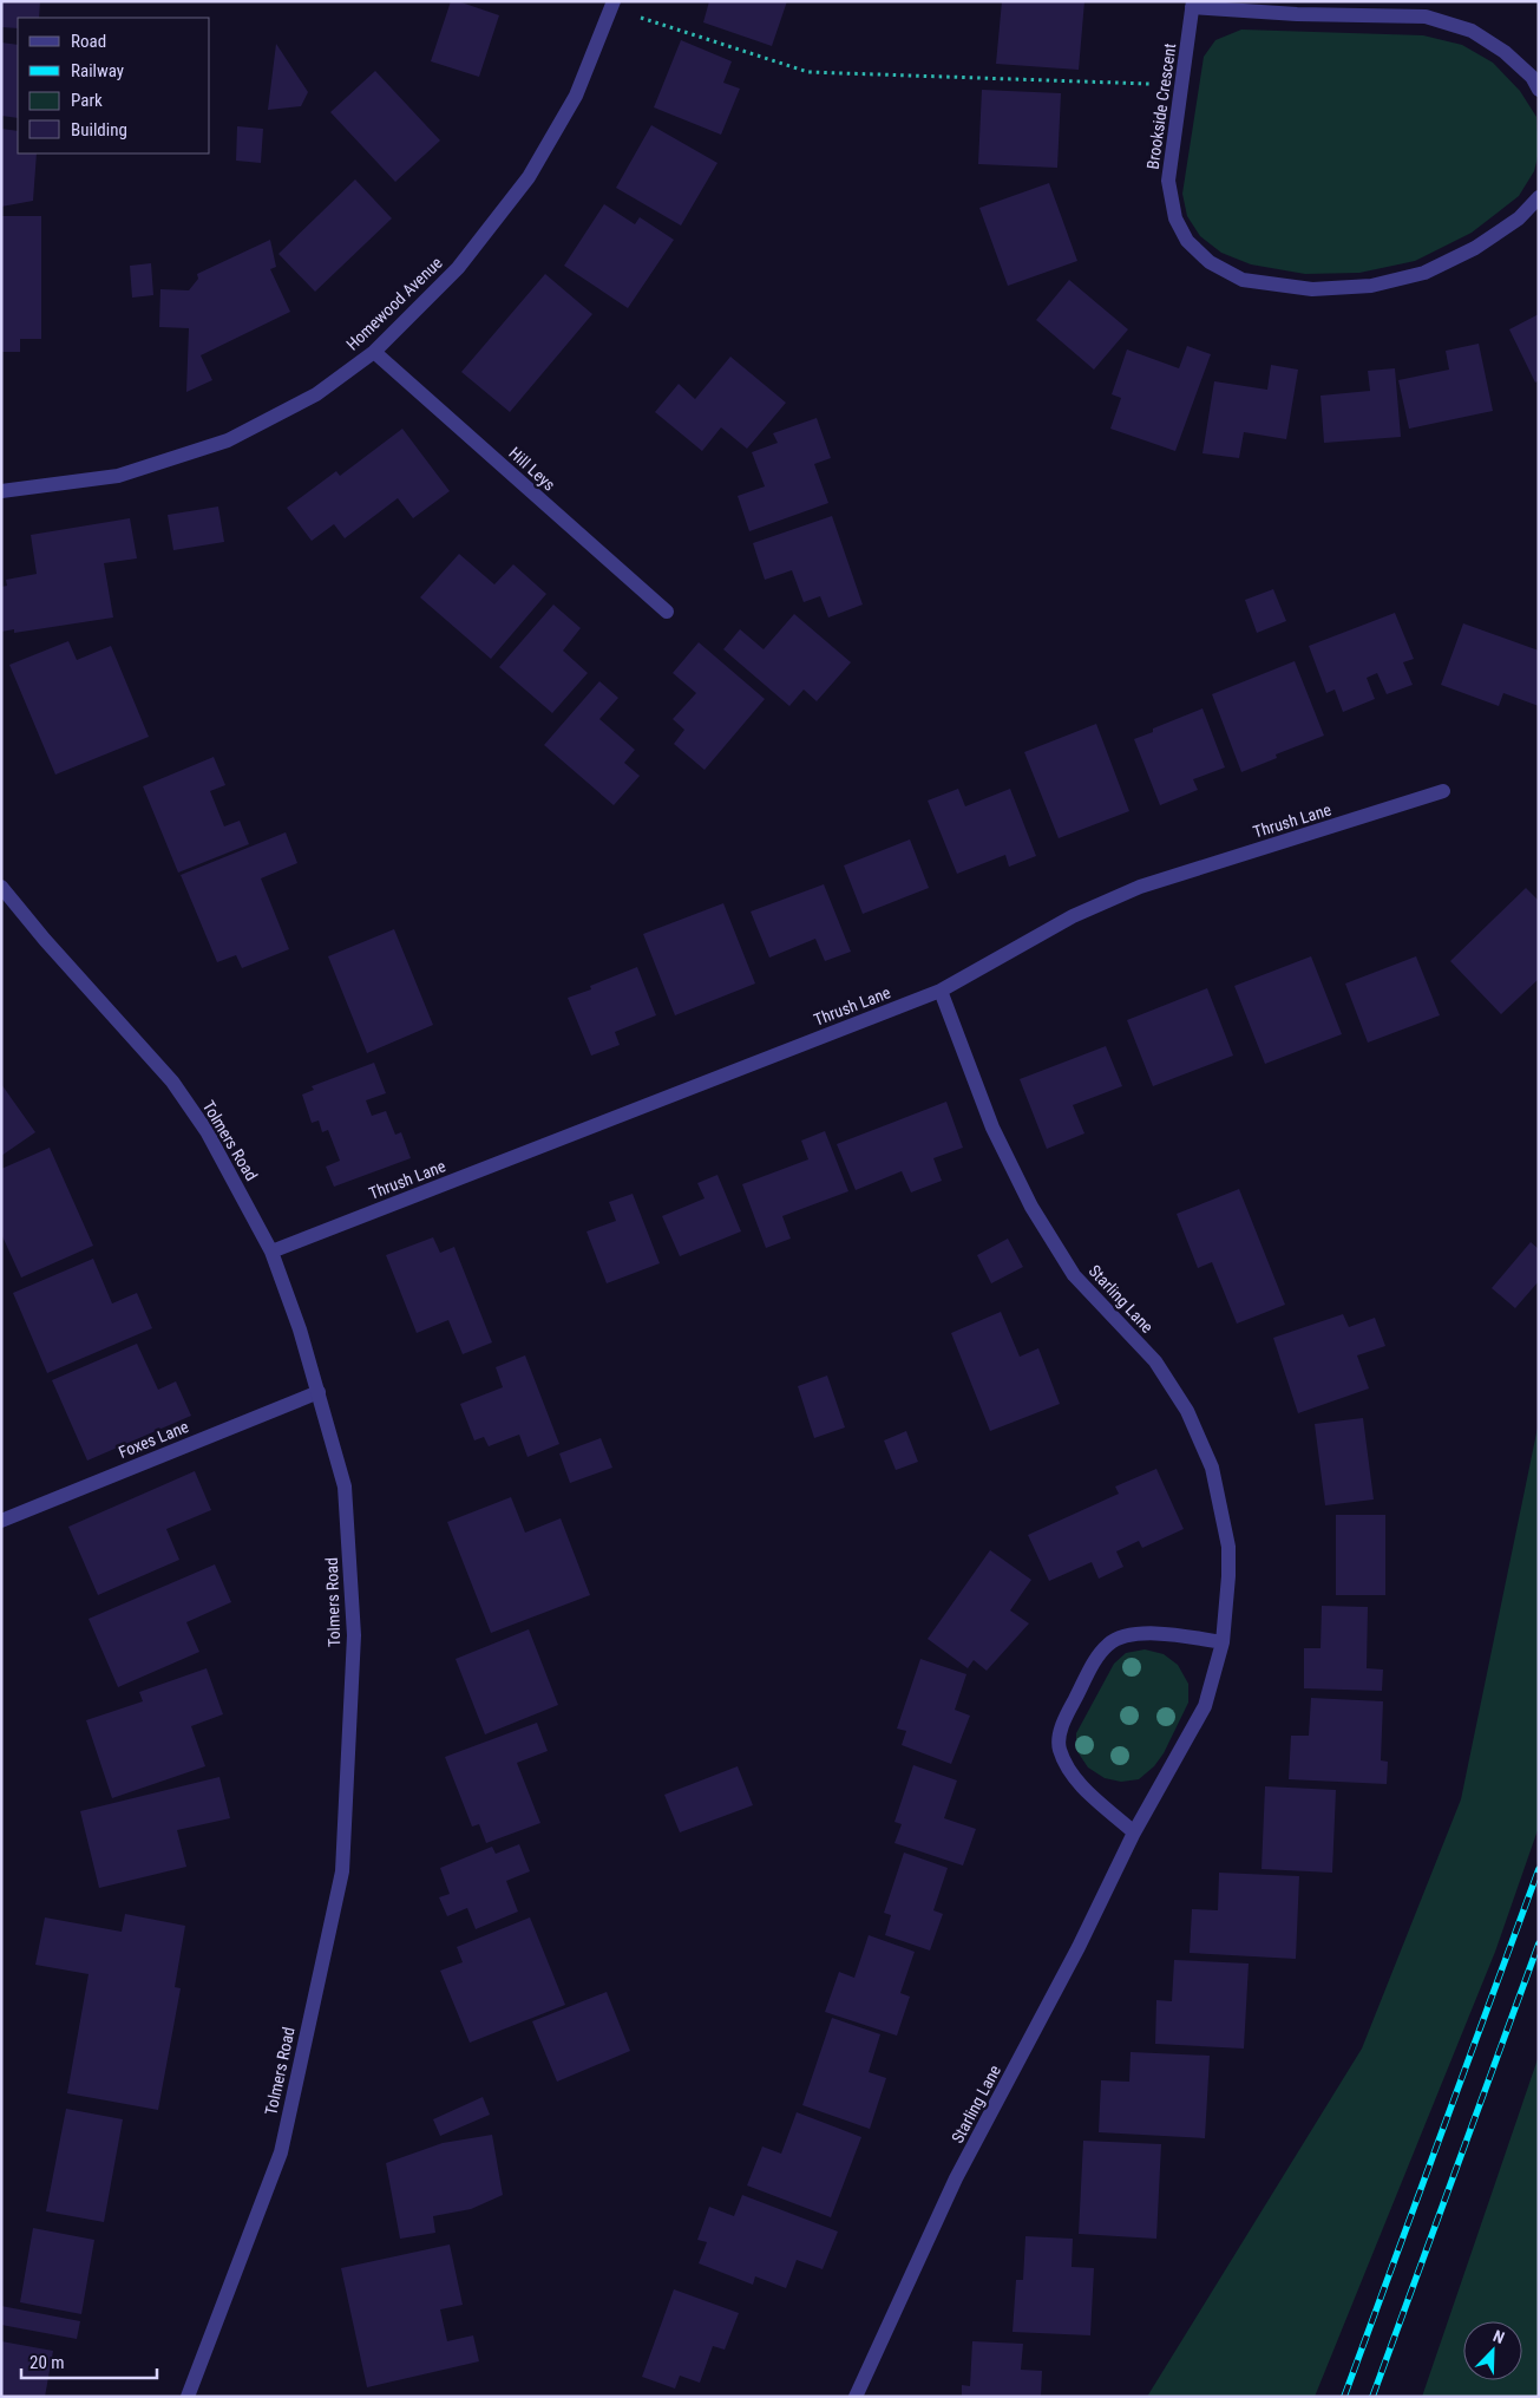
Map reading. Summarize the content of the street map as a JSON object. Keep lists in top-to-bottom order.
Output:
{
  "streets": {
    "street": [
      "Brookside Crescent",
      "Homewood Avenue",
      "Hill Leys",
      "Thrush Lane",
      "Tolmers Road",
      "Starling Lane",
      "Foxes Lane"
    ]
  },
  "crossings": [
    ["Homewood Avenue", "Hill Leys"],
    ["Thrush Lane", "Tolmers Road"],
    ["Thrush Lane", "Starling Lane"],
    ["Tolmers Road", "Foxes Lane"]
  ],
  "legend": [
    "Road",
    "Railway",
    "Park",
    "Building"
  ],
  "scale_bar": "20 m",
  "north": "top right"
}
